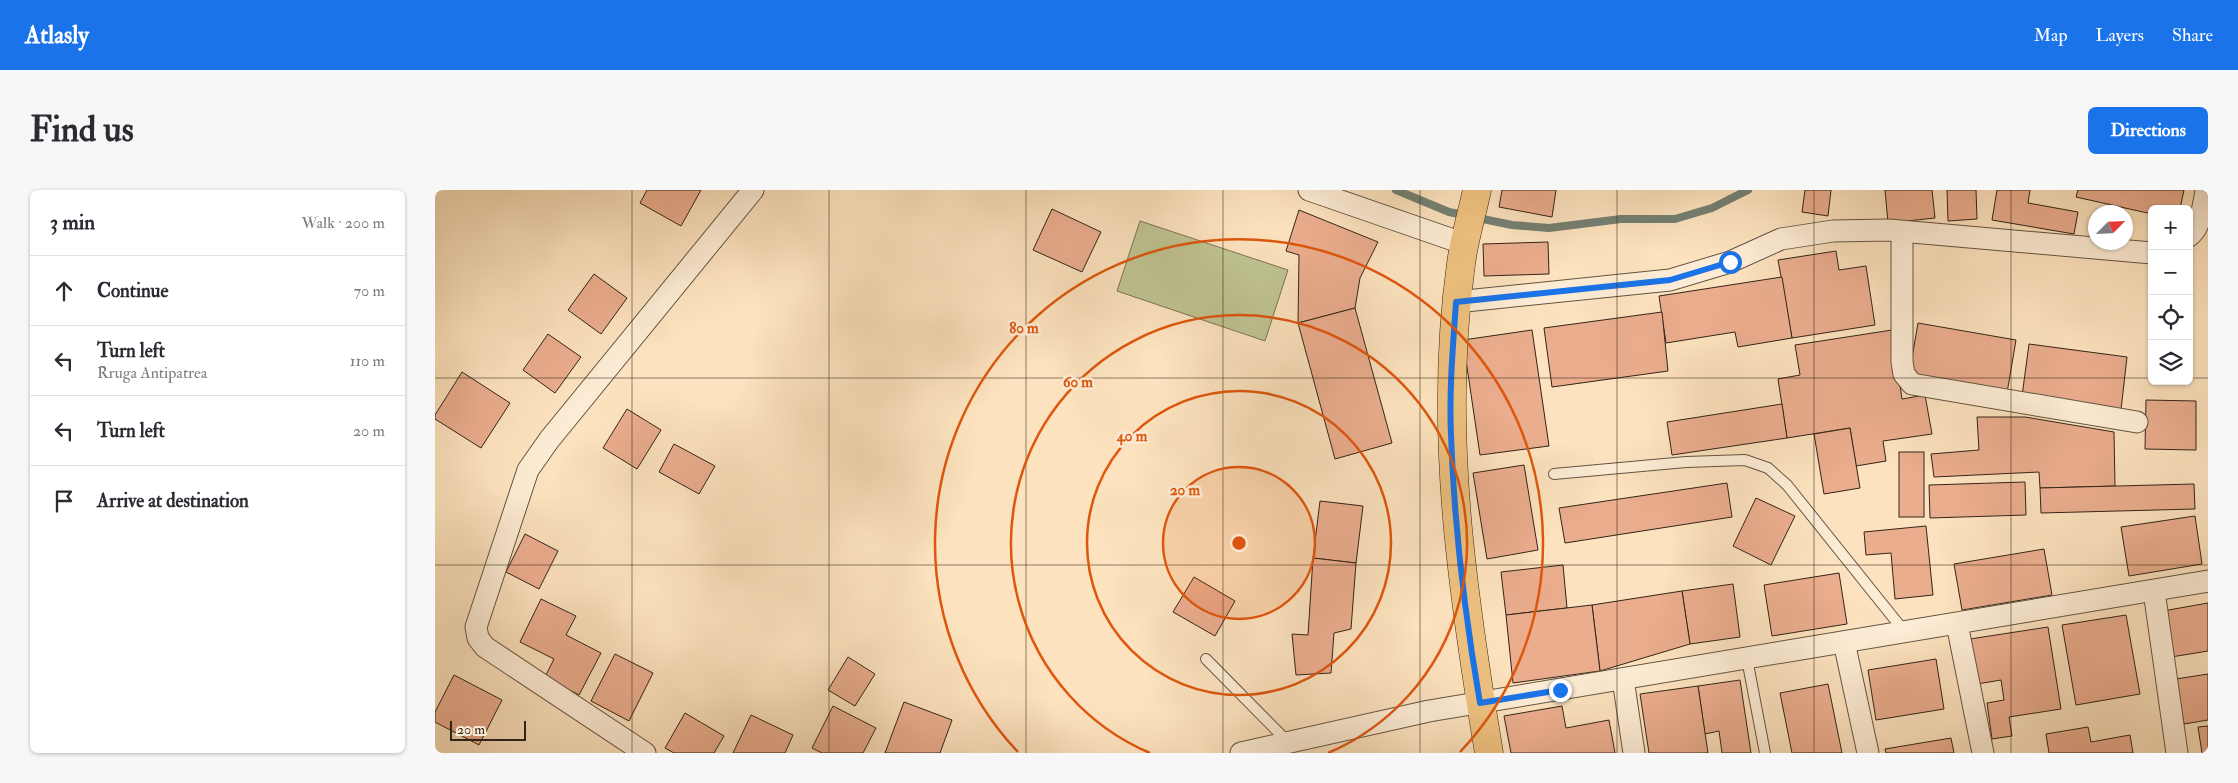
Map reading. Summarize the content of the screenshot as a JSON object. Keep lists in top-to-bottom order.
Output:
{
  "scale_bar": "20 m",
  "north": "top right",
  "page": {
    "header": "Atlasly",
    "nav": ["Map", "Layers", "Share"],
    "buttons": "Directions",
    "title": "Find us",
    "heading": ["3 min", "Walk · 200 m"],
    "map_buttons": ["+", "−"],
    "list": [
      ["Continue", "70 m"],
      ["Turn left", "Rruga Antipatrea", "110 m"],
      ["Turn left", "20 m"],
      "Arrive at destination"
    ],
    "scale": "20 m"
  },
  "rings": [
    "80 m",
    "60 m",
    "40 m",
    "20 m"
  ]
}
